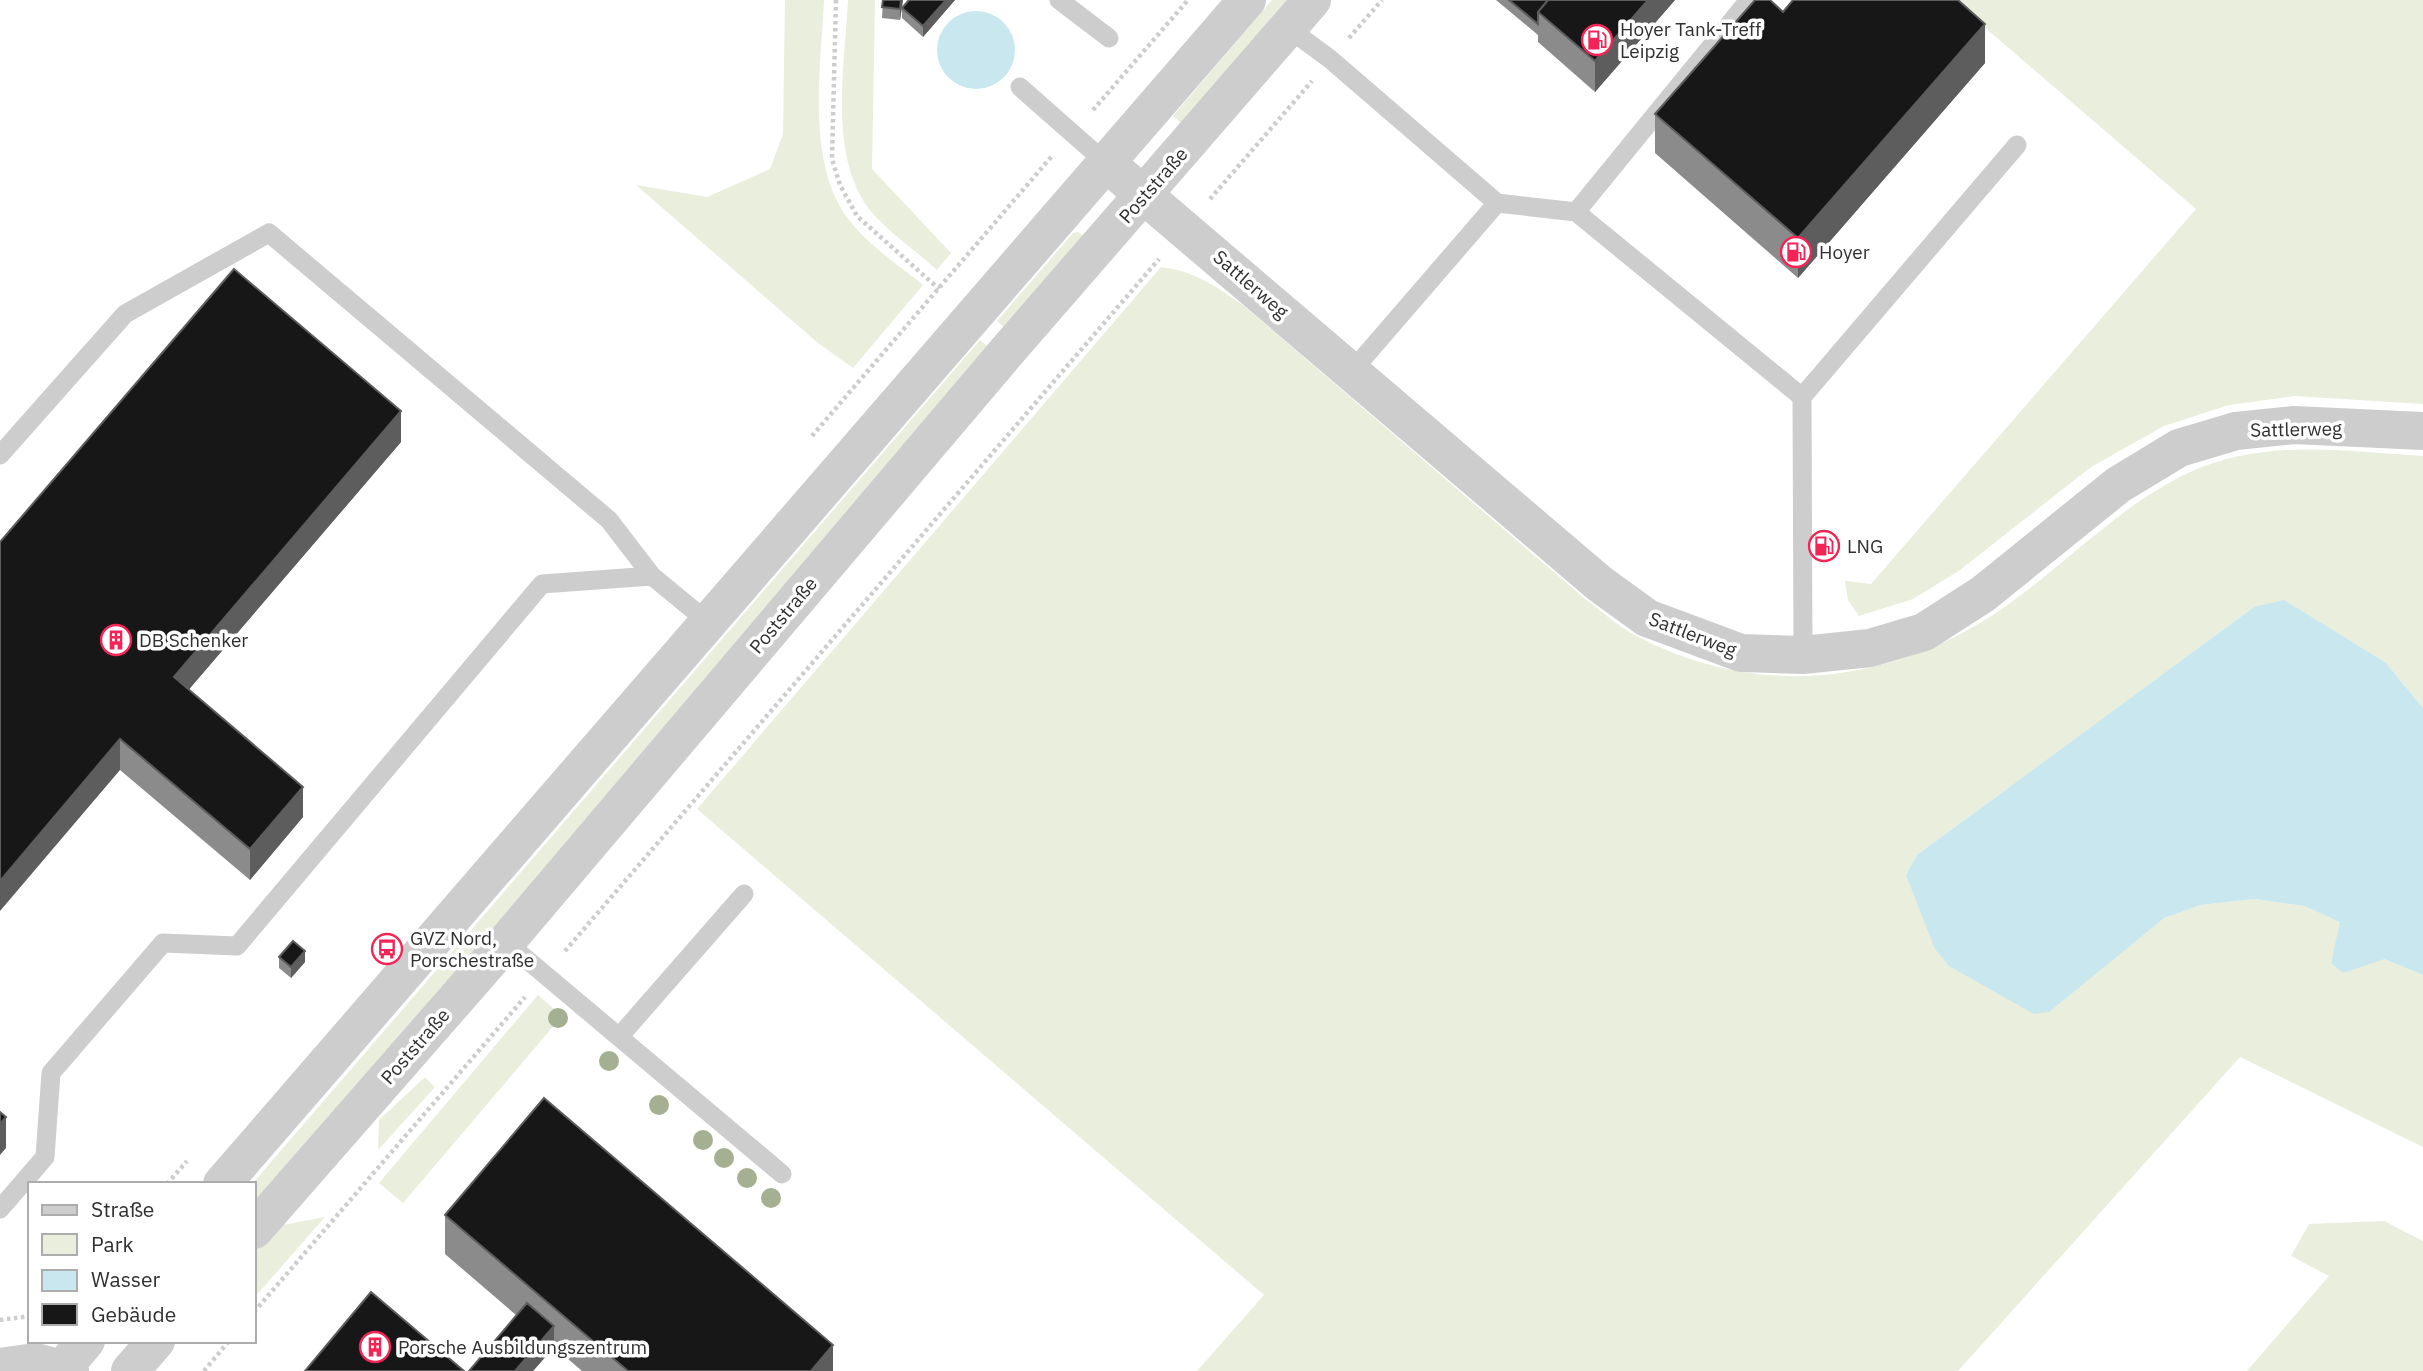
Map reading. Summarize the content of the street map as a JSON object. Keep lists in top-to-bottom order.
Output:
{
  "streets": {
    "street": ["Poststraße", "Sattlerweg"]
  },
  "crossings": [
    ["Poststraße", "Sattlerweg"]
  ],
  "places": {
    "fuel station": ["Hoyer Tank-Treff Leipzig", "Hoyer", "LNG"],
    "building": ["DB Schenker", "Porsche Ausbildungszentrum"],
    "bus stop": ["GVZ Nord, Porschestraße"]
  },
  "legend": [
    "Straße",
    "Park",
    "Wasser",
    "Gebäude"
  ]
}
